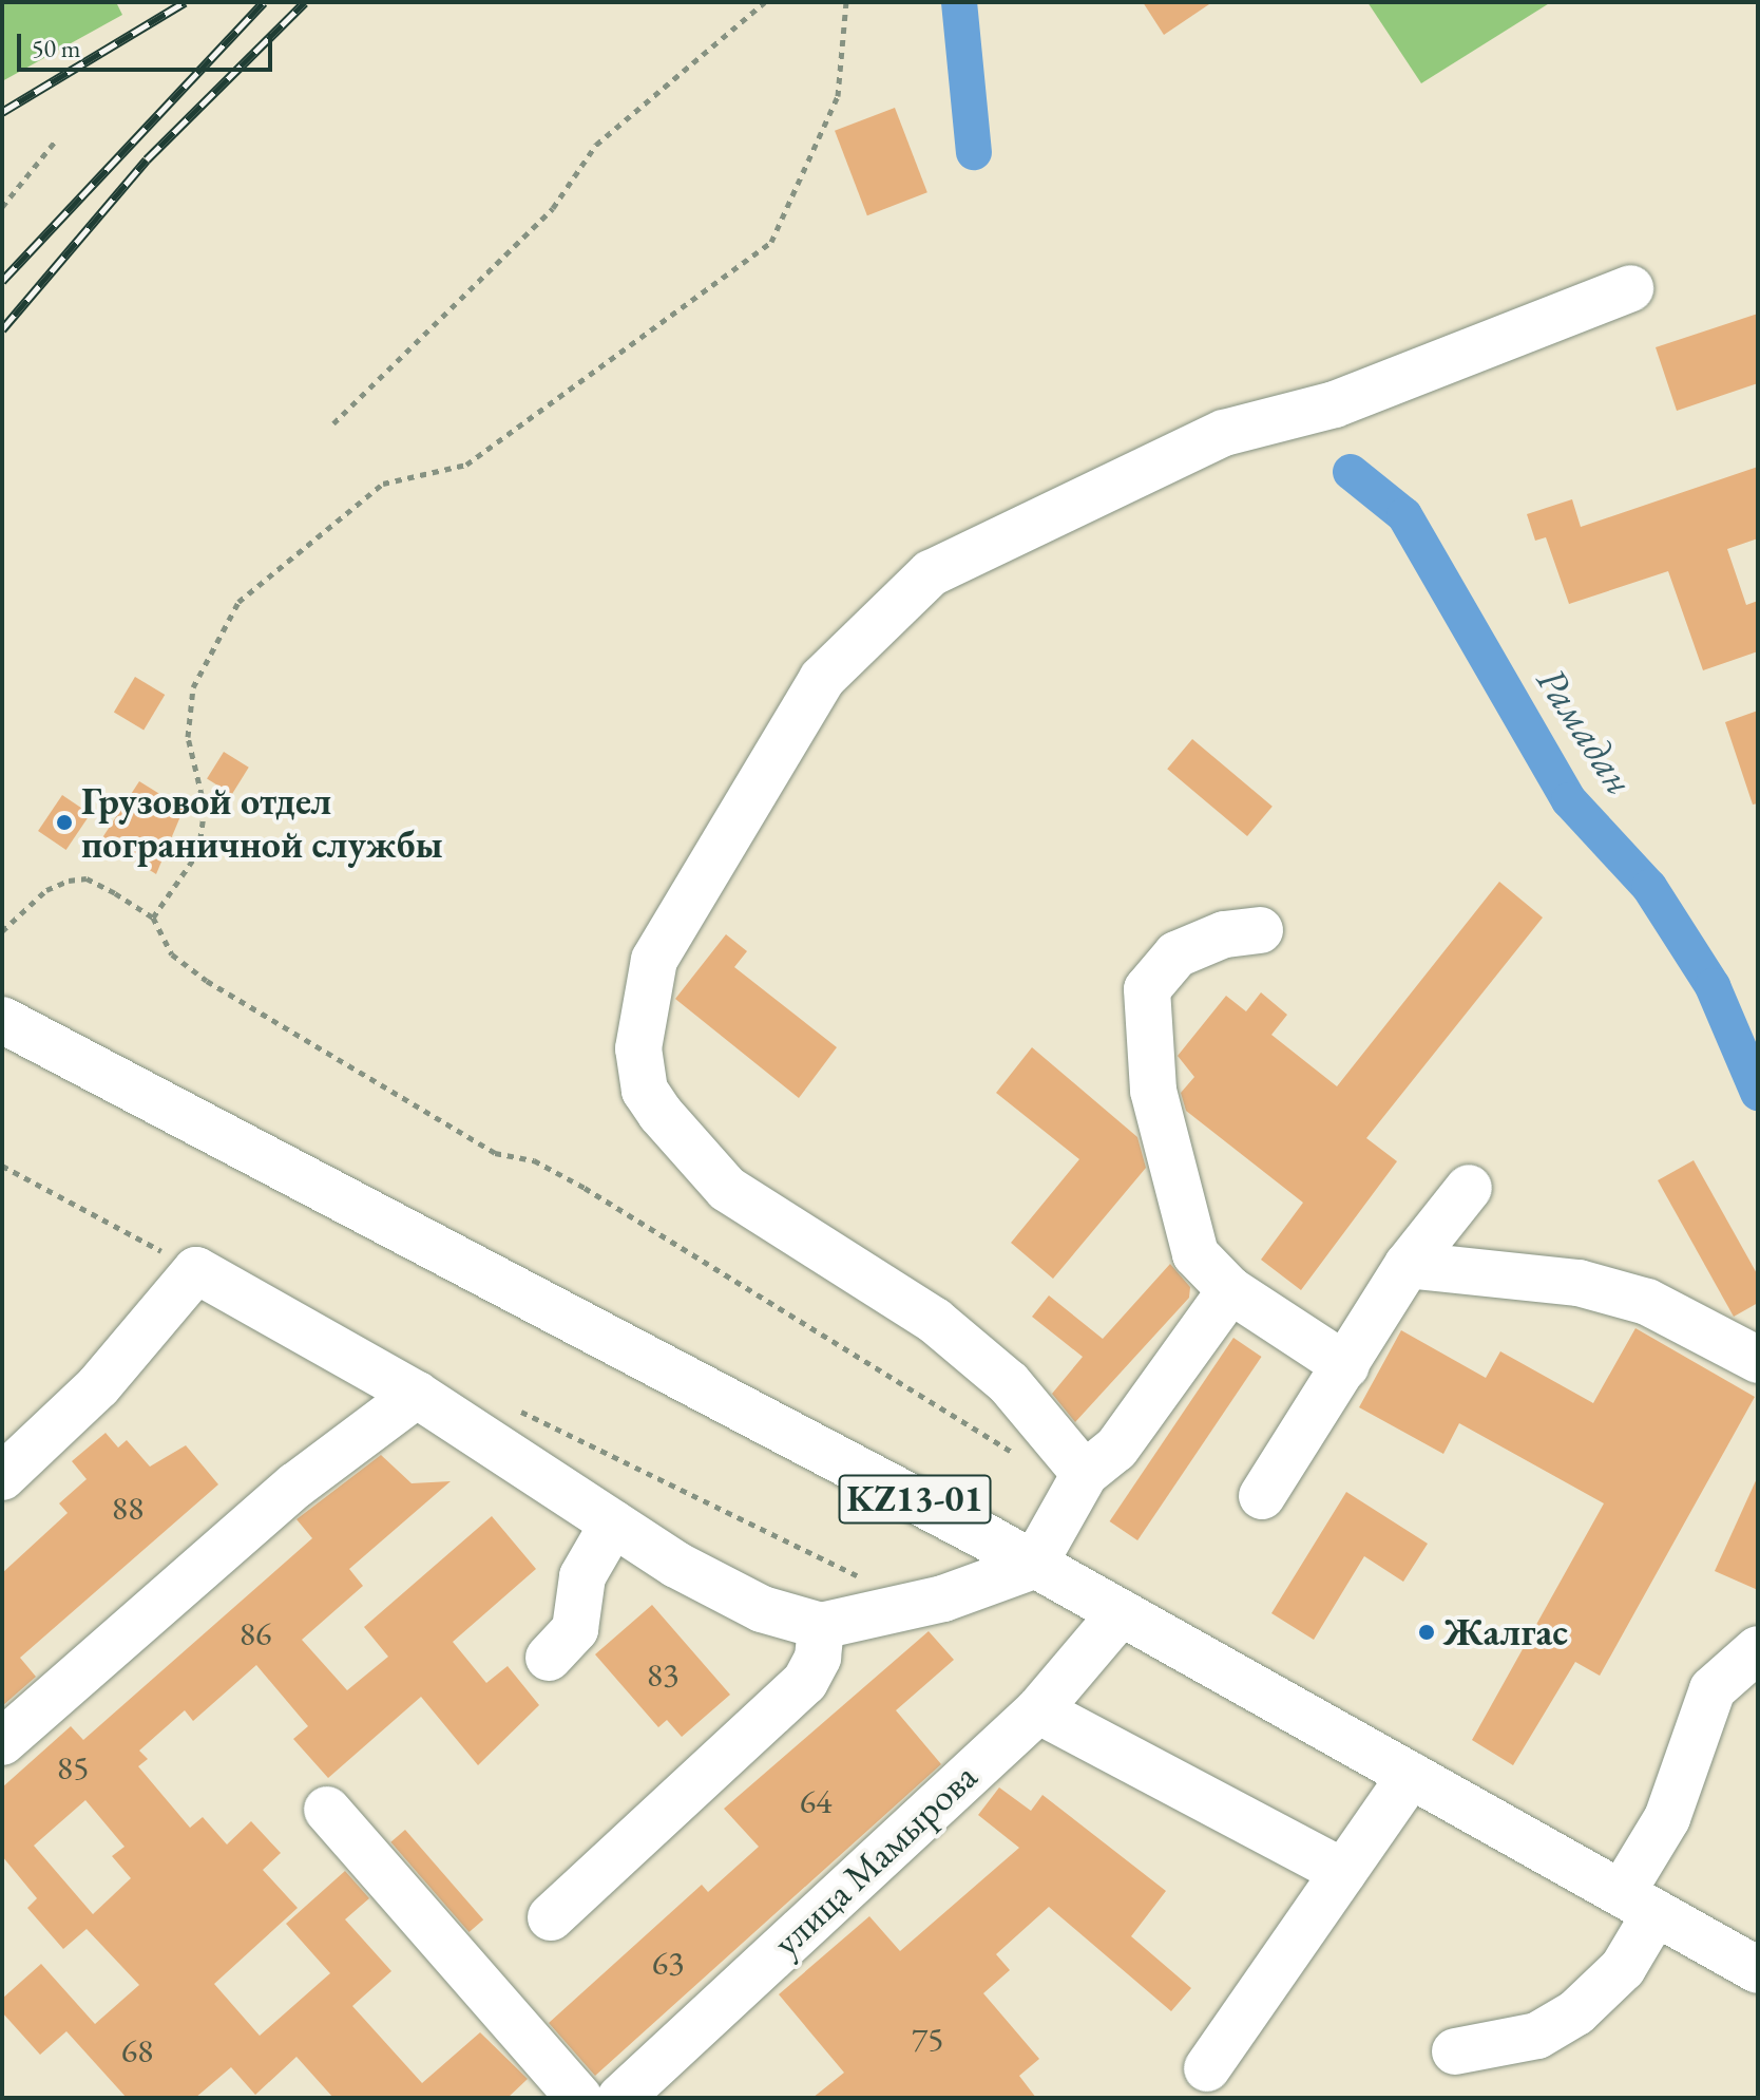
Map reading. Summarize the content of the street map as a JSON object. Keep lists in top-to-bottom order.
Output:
{
  "streets": {
    "main road": ["KZ13-01", "улица Мамырова"]
  },
  "crossings": [
    ["KZ13-01", "улица Мамырова"]
  ],
  "water": ["Рамадан"],
  "places": ["Грузовой отдел пограничной службы", "Жалгас"],
  "house_numbers": [
    "88",
    "86",
    "83",
    "85",
    "64",
    "63",
    "75",
    "68"
  ],
  "scale_bar": "50 m"
}
